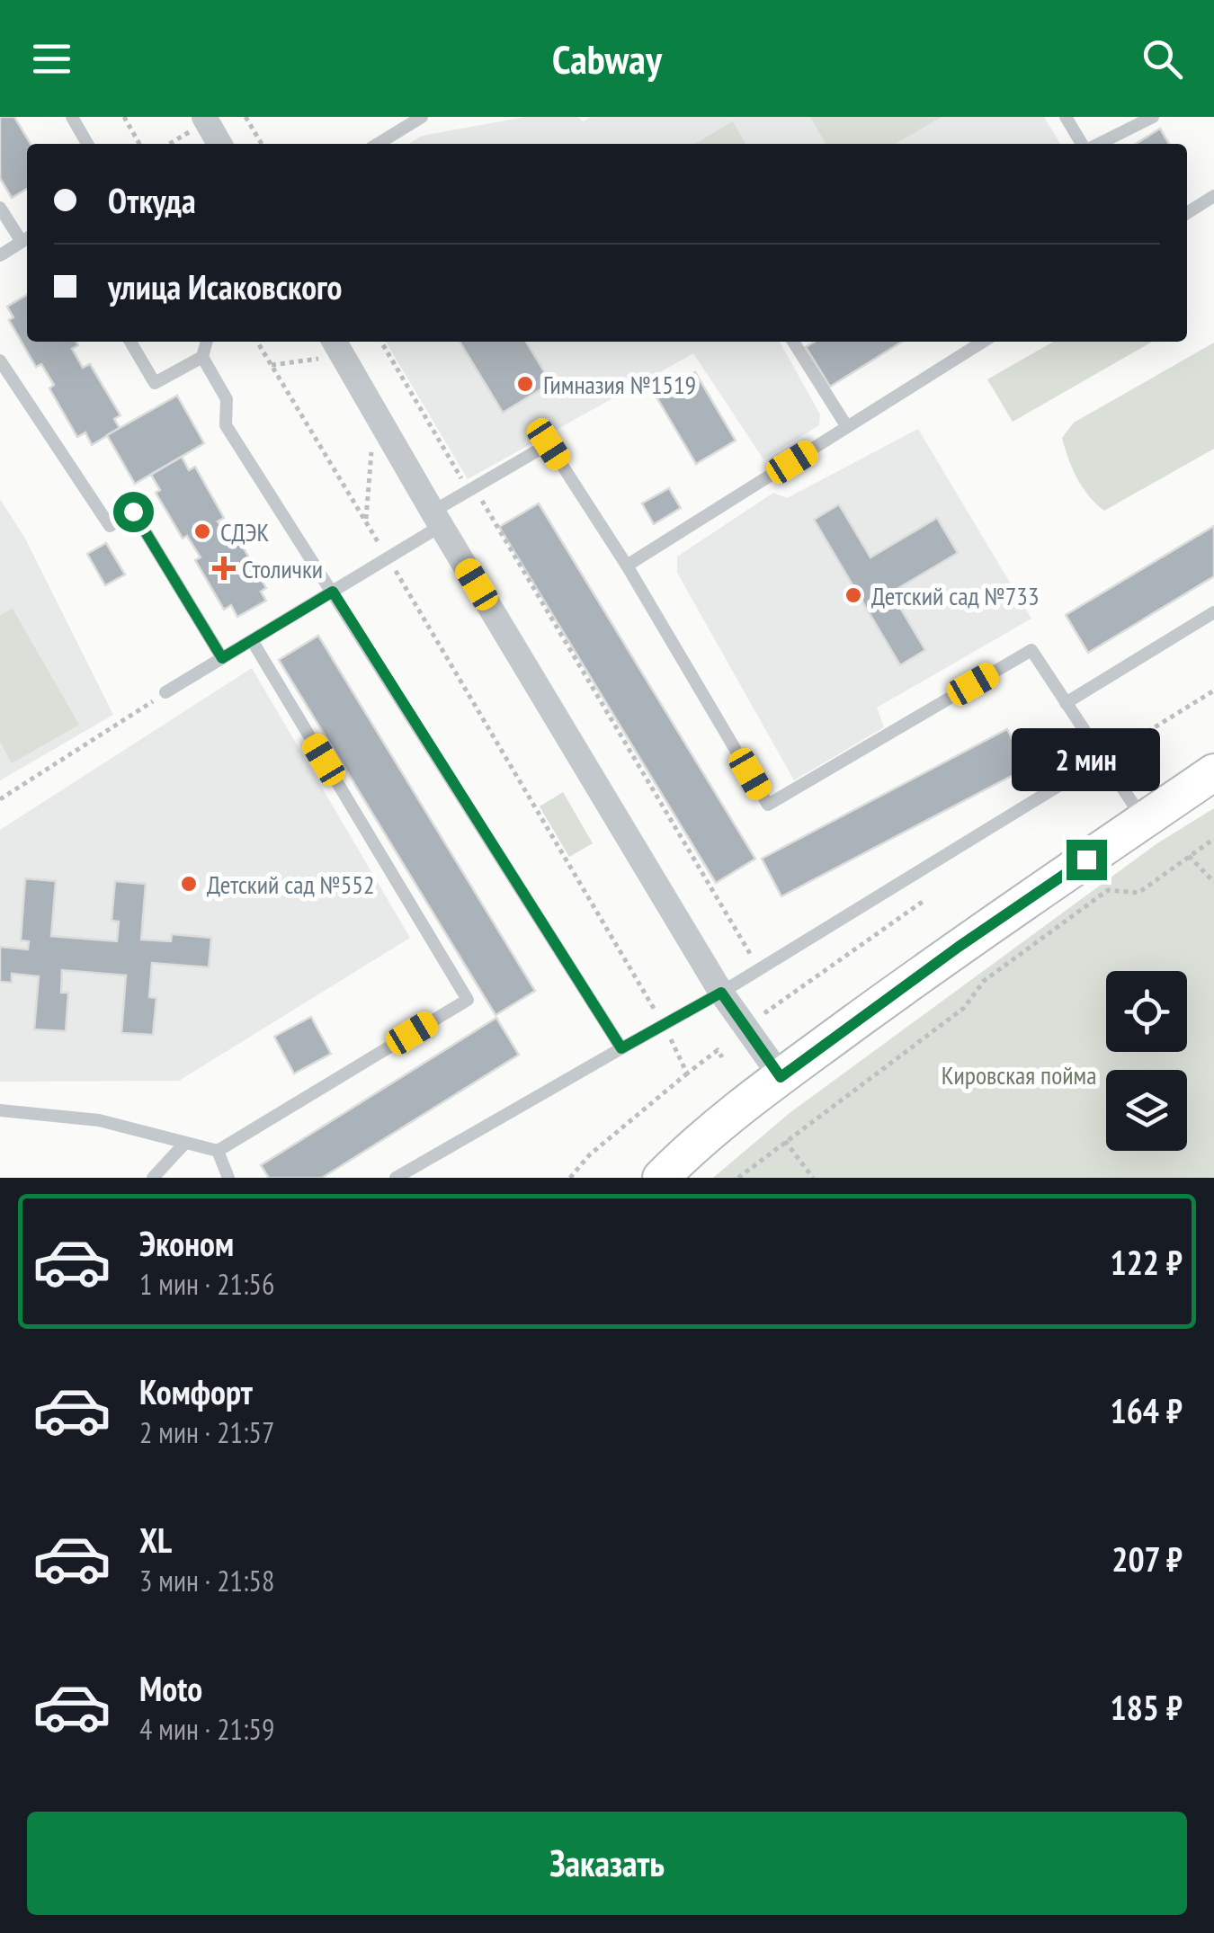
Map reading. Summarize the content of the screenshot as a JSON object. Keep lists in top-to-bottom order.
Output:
{
  "parks": ["Кировская пойма"],
  "places": {
    "other": [
      "Гимназия №1519",
      "СДЭК",
      "Детский сад №733",
      "Детский сад №552"
    ],
    "health": ["Столички"]
  },
  "page": {
    "header": "Cabway",
    "banner": ["Откуда", "улица Исаковского"],
    "bubble": "2 мин",
    "list": [
      {
        "name": "Эконом",
        "note": "1 мин · 21:56",
        "value": "122 ₽"
      },
      {
        "name": "Комфорт",
        "note": "2 мин · 21:57",
        "value": "164 ₽"
      },
      {
        "name": "XL",
        "note": "3 мин · 21:58",
        "value": "207 ₽"
      },
      {
        "name": "Moto",
        "note": "4 мин · 21:59",
        "value": "185 ₽"
      }
    ],
    "buttons": "Заказать"
  }
}
